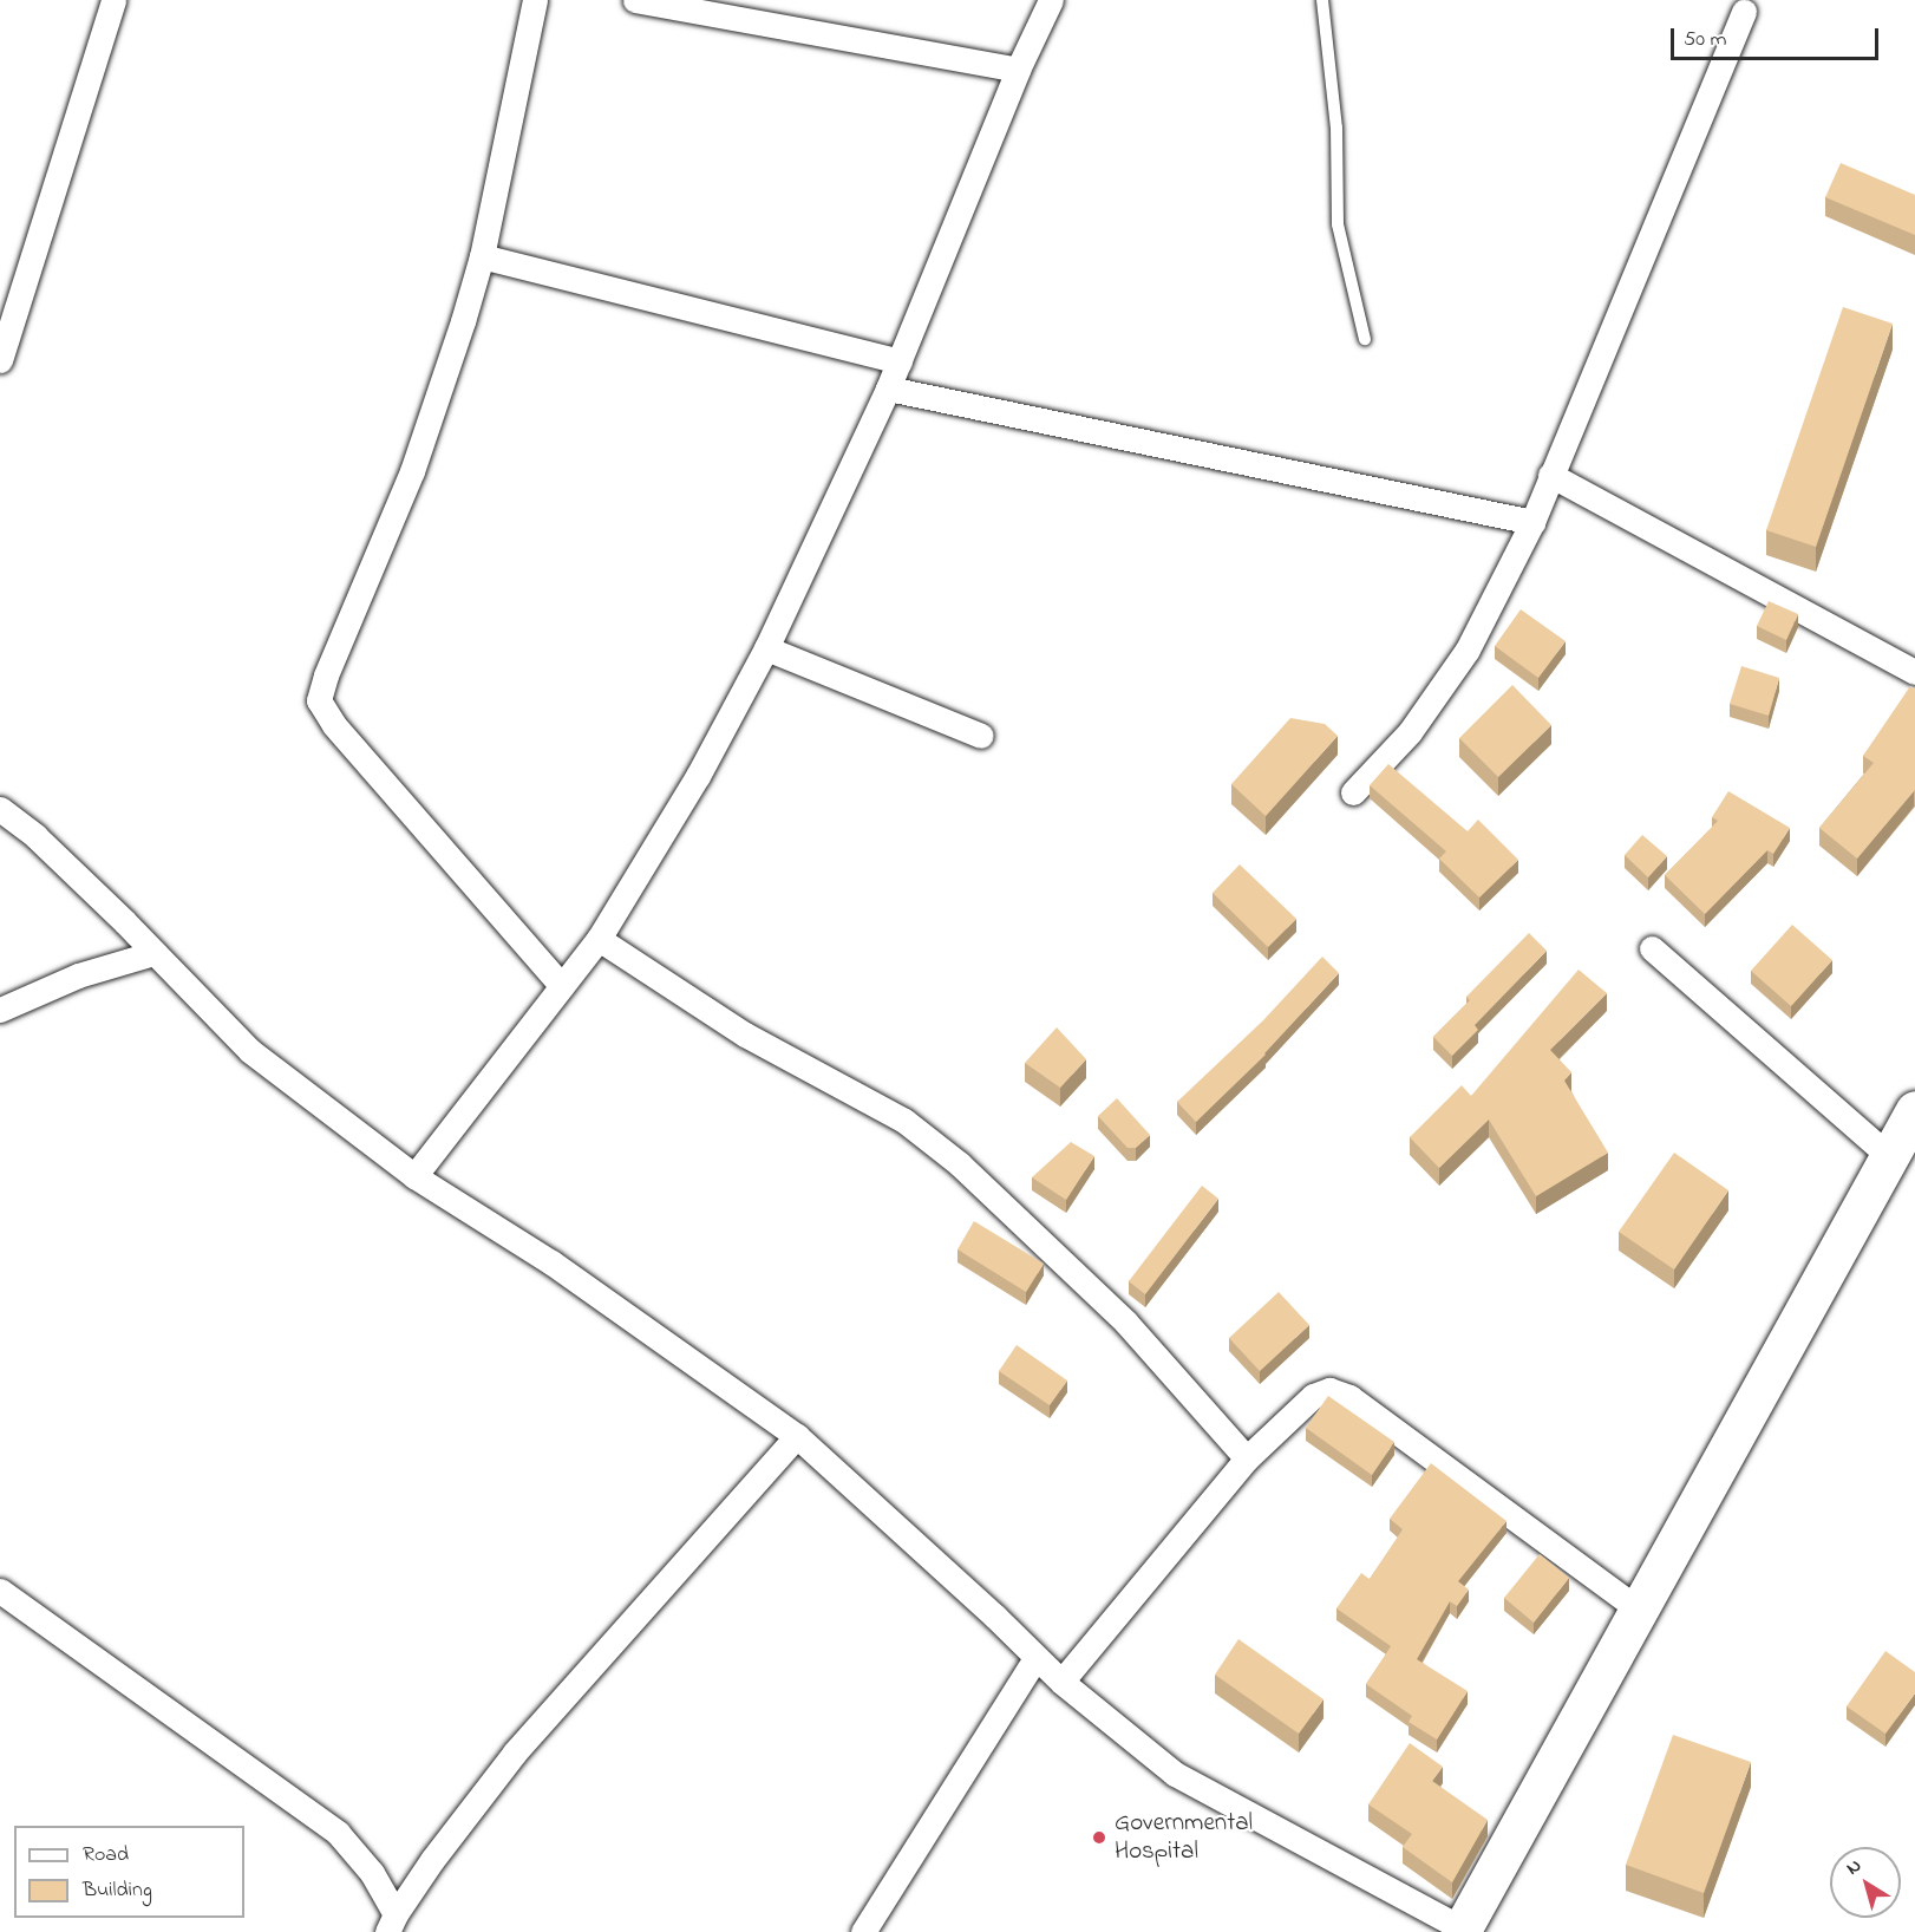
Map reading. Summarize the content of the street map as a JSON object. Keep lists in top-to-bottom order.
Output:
{
  "places": ["Governmental Hospital"],
  "legend": ["Road", "Building"],
  "scale_bar": "50 m",
  "north": "top left"
}
